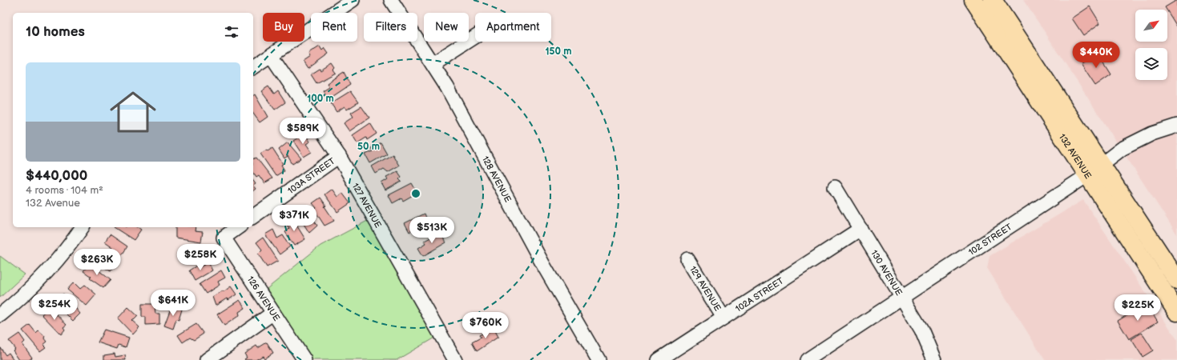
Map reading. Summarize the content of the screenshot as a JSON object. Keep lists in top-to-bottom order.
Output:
{
  "streets": {
    "main road": ["132 AVENUE"],
    "street": [
      "103A STREET",
      "128 AVENUE",
      "127 AVENUE",
      "102 STREET",
      "130 AVENUE",
      "129 AVENUE",
      "102A STREET",
      "126 AVENUE"
    ]
  },
  "crossings": [
    ["132 AVENUE", "102 STREET"],
    ["103A STREET", "127 AVENUE"],
    ["102 STREET", "130 AVENUE"],
    ["130 AVENUE", "102A STREET"],
    ["129 AVENUE", "102A STREET"]
  ],
  "north": "top right",
  "page": {
    "chip": [
      "Buy",
      "Rent",
      "Filters",
      "New",
      "Apartment"
    ],
    "heading": "10 homes",
    "price": [
      "$440K",
      "$589K",
      "$371K",
      "$513K",
      "$258K",
      "$263K",
      "$641K",
      "$254K",
      "$225K",
      "$760K"
    ],
    "list": [
      {
        "name": "$440,000",
        "note": "4 rooms · 104 m² · 132 Avenue"
      }
    ]
  },
  "rings": ["150 m", "100 m", "50 m"]
}
